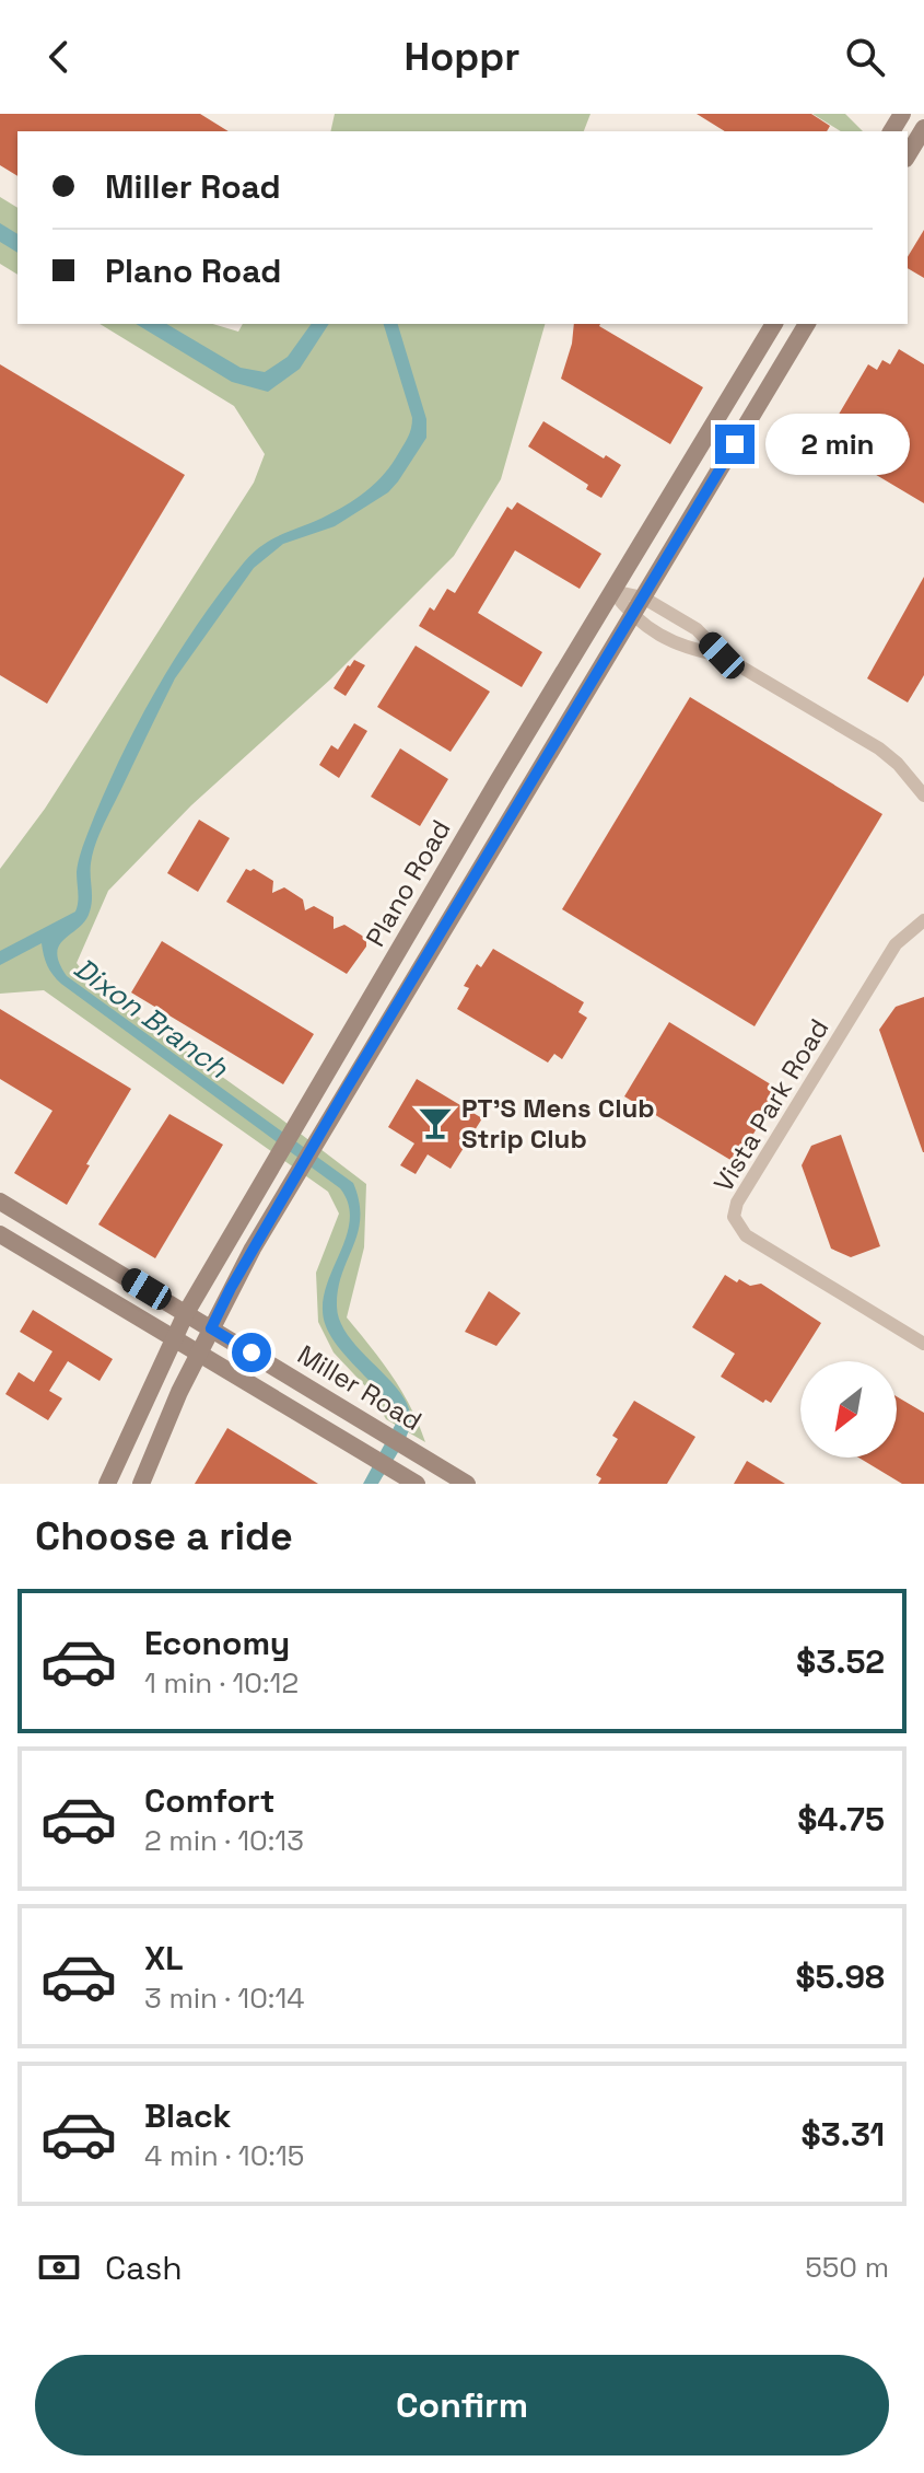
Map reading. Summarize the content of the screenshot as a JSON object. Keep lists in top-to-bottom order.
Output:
{
  "streets": {
    "main road": ["Plano Road", "Miller Road"],
    "street": ["Vista Park Road"]
  },
  "crossings": [
    ["Plano Road", "Miller Road"]
  ],
  "water": ["Dixon Branch"],
  "places": {
    "bar": ["PT'S Mens Club Strip Club"]
  },
  "north": "bottom left",
  "page": {
    "header": "Hoppr",
    "banner": ["Miller Road", "Plano Road"],
    "bubble": "2 min",
    "heading": "Choose a ride",
    "list": [
      {
        "name": "Economy",
        "note": "1 min · 10:12",
        "value": "$3.52"
      },
      {
        "name": "Comfort",
        "note": "2 min · 10:13",
        "value": "$4.75"
      },
      {
        "name": "XL",
        "note": "3 min · 10:14",
        "value": "$5.98"
      },
      {
        "name": "Black",
        "note": "4 min · 10:15",
        "value": "$3.31"
      }
    ],
    "pay": ["Cash", "550 m"],
    "buttons": "Confirm"
  }
}
